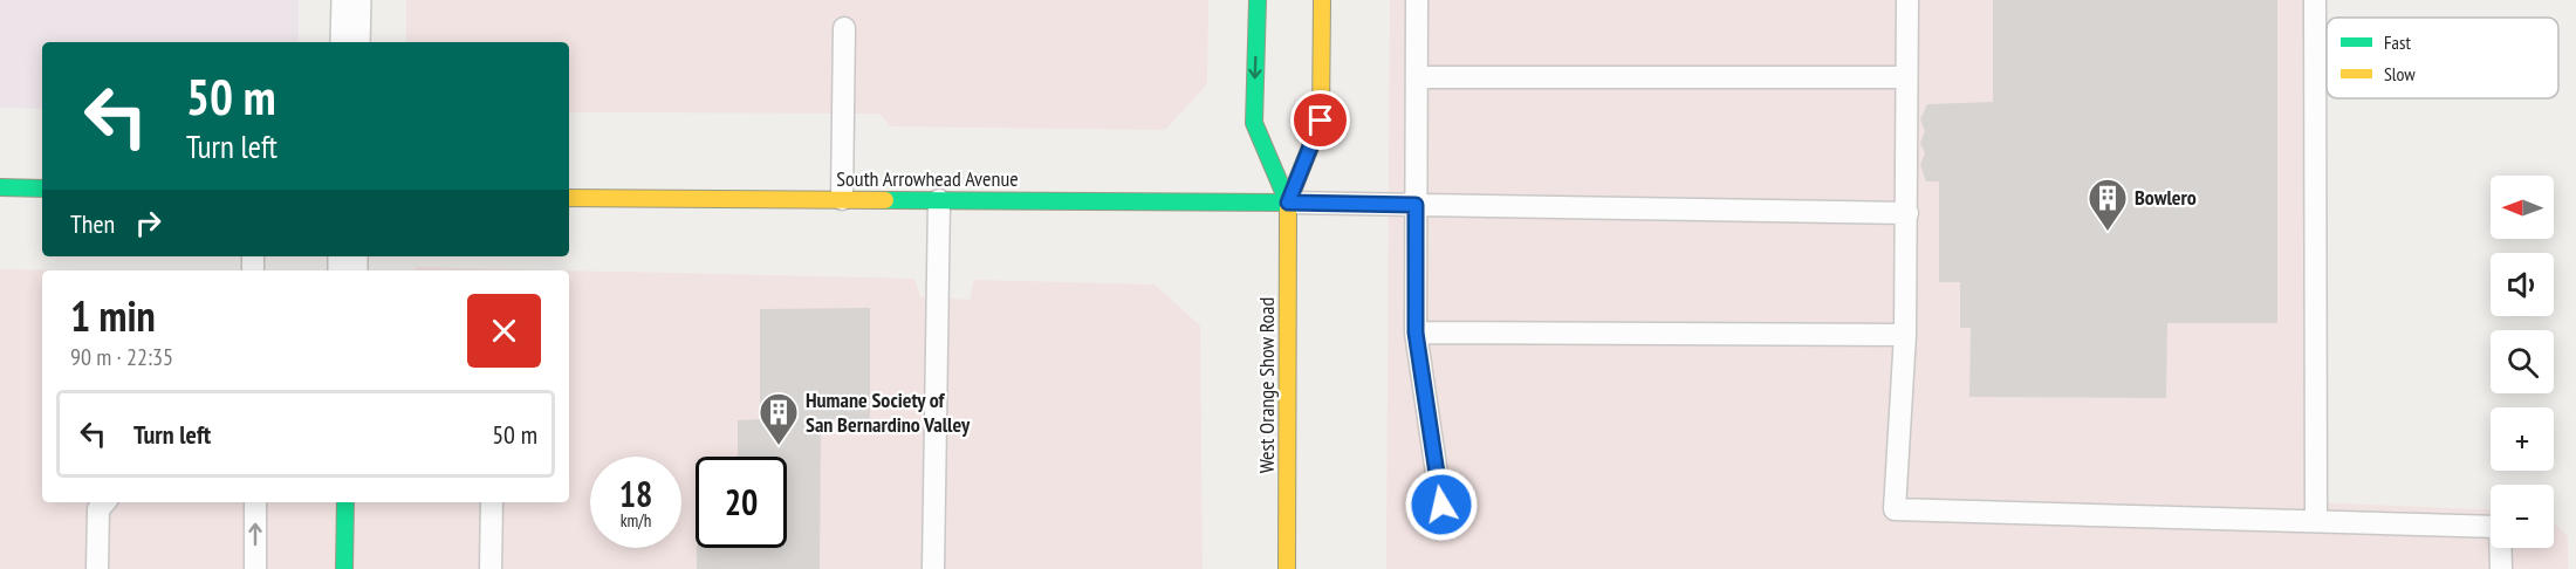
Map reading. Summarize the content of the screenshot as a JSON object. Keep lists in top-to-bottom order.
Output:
{
  "streets": {
    "street": ["South Arrowhead Avenue", "West Orange Show Road"]
  },
  "crossings": [
    ["South Arrowhead Avenue", "West Orange Show Road"]
  ],
  "places": {
    "building": ["Bowlero", "Humane Society of San Bernardino Valley"]
  },
  "legend": ["Fast", "Slow"],
  "north": "left",
  "page": {
    "turn": ["50 m", "Turn left"],
    "map_buttons": ["+", "−"],
    "then": "Then",
    "heading": ["1 min", "90 m · 22:35"],
    "list": [
      {
        "name": "Turn left",
        "value": "50 m"
      }
    ],
    "speed": "18 km/h",
    "limit": "20"
  }
}
